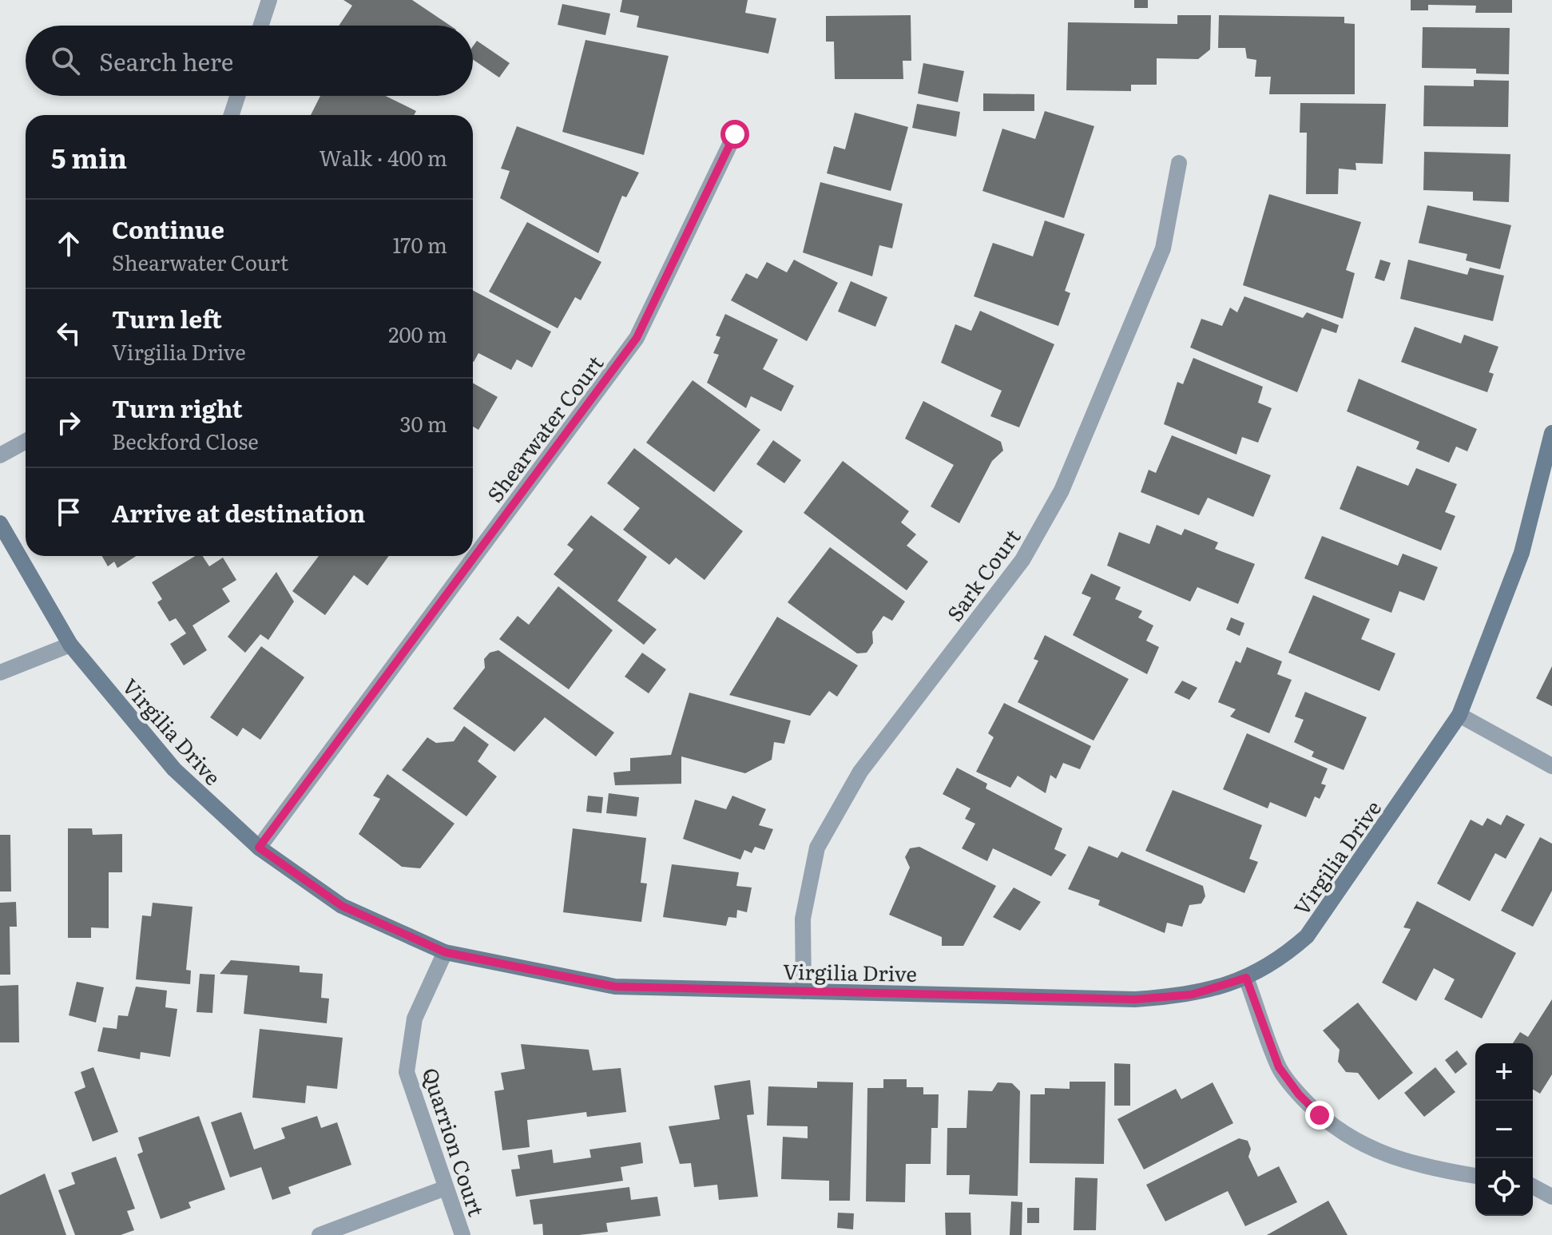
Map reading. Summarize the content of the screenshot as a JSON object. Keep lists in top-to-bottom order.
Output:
{
  "streets": {
    "street": [
      "Shearwater Court",
      "Sark Court",
      "Virgilia Drive",
      "Quarrion Court"
    ]
  },
  "crossings": [
    ["Shearwater Court", "Virgilia Drive"],
    ["Sark Court", "Virgilia Drive"],
    ["Virgilia Drive", "Quarrion Court"]
  ],
  "page": {
    "search": "Search here",
    "heading": ["5 min", "Walk · 400 m"],
    "list": [
      ["Continue", "Shearwater Court", "170 m"],
      ["Turn left", "Virgilia Drive", "200 m"],
      ["Turn right", "Beckford Close", "30 m"],
      "Arrive at destination"
    ],
    "map_buttons": ["+", "−"]
  }
}
